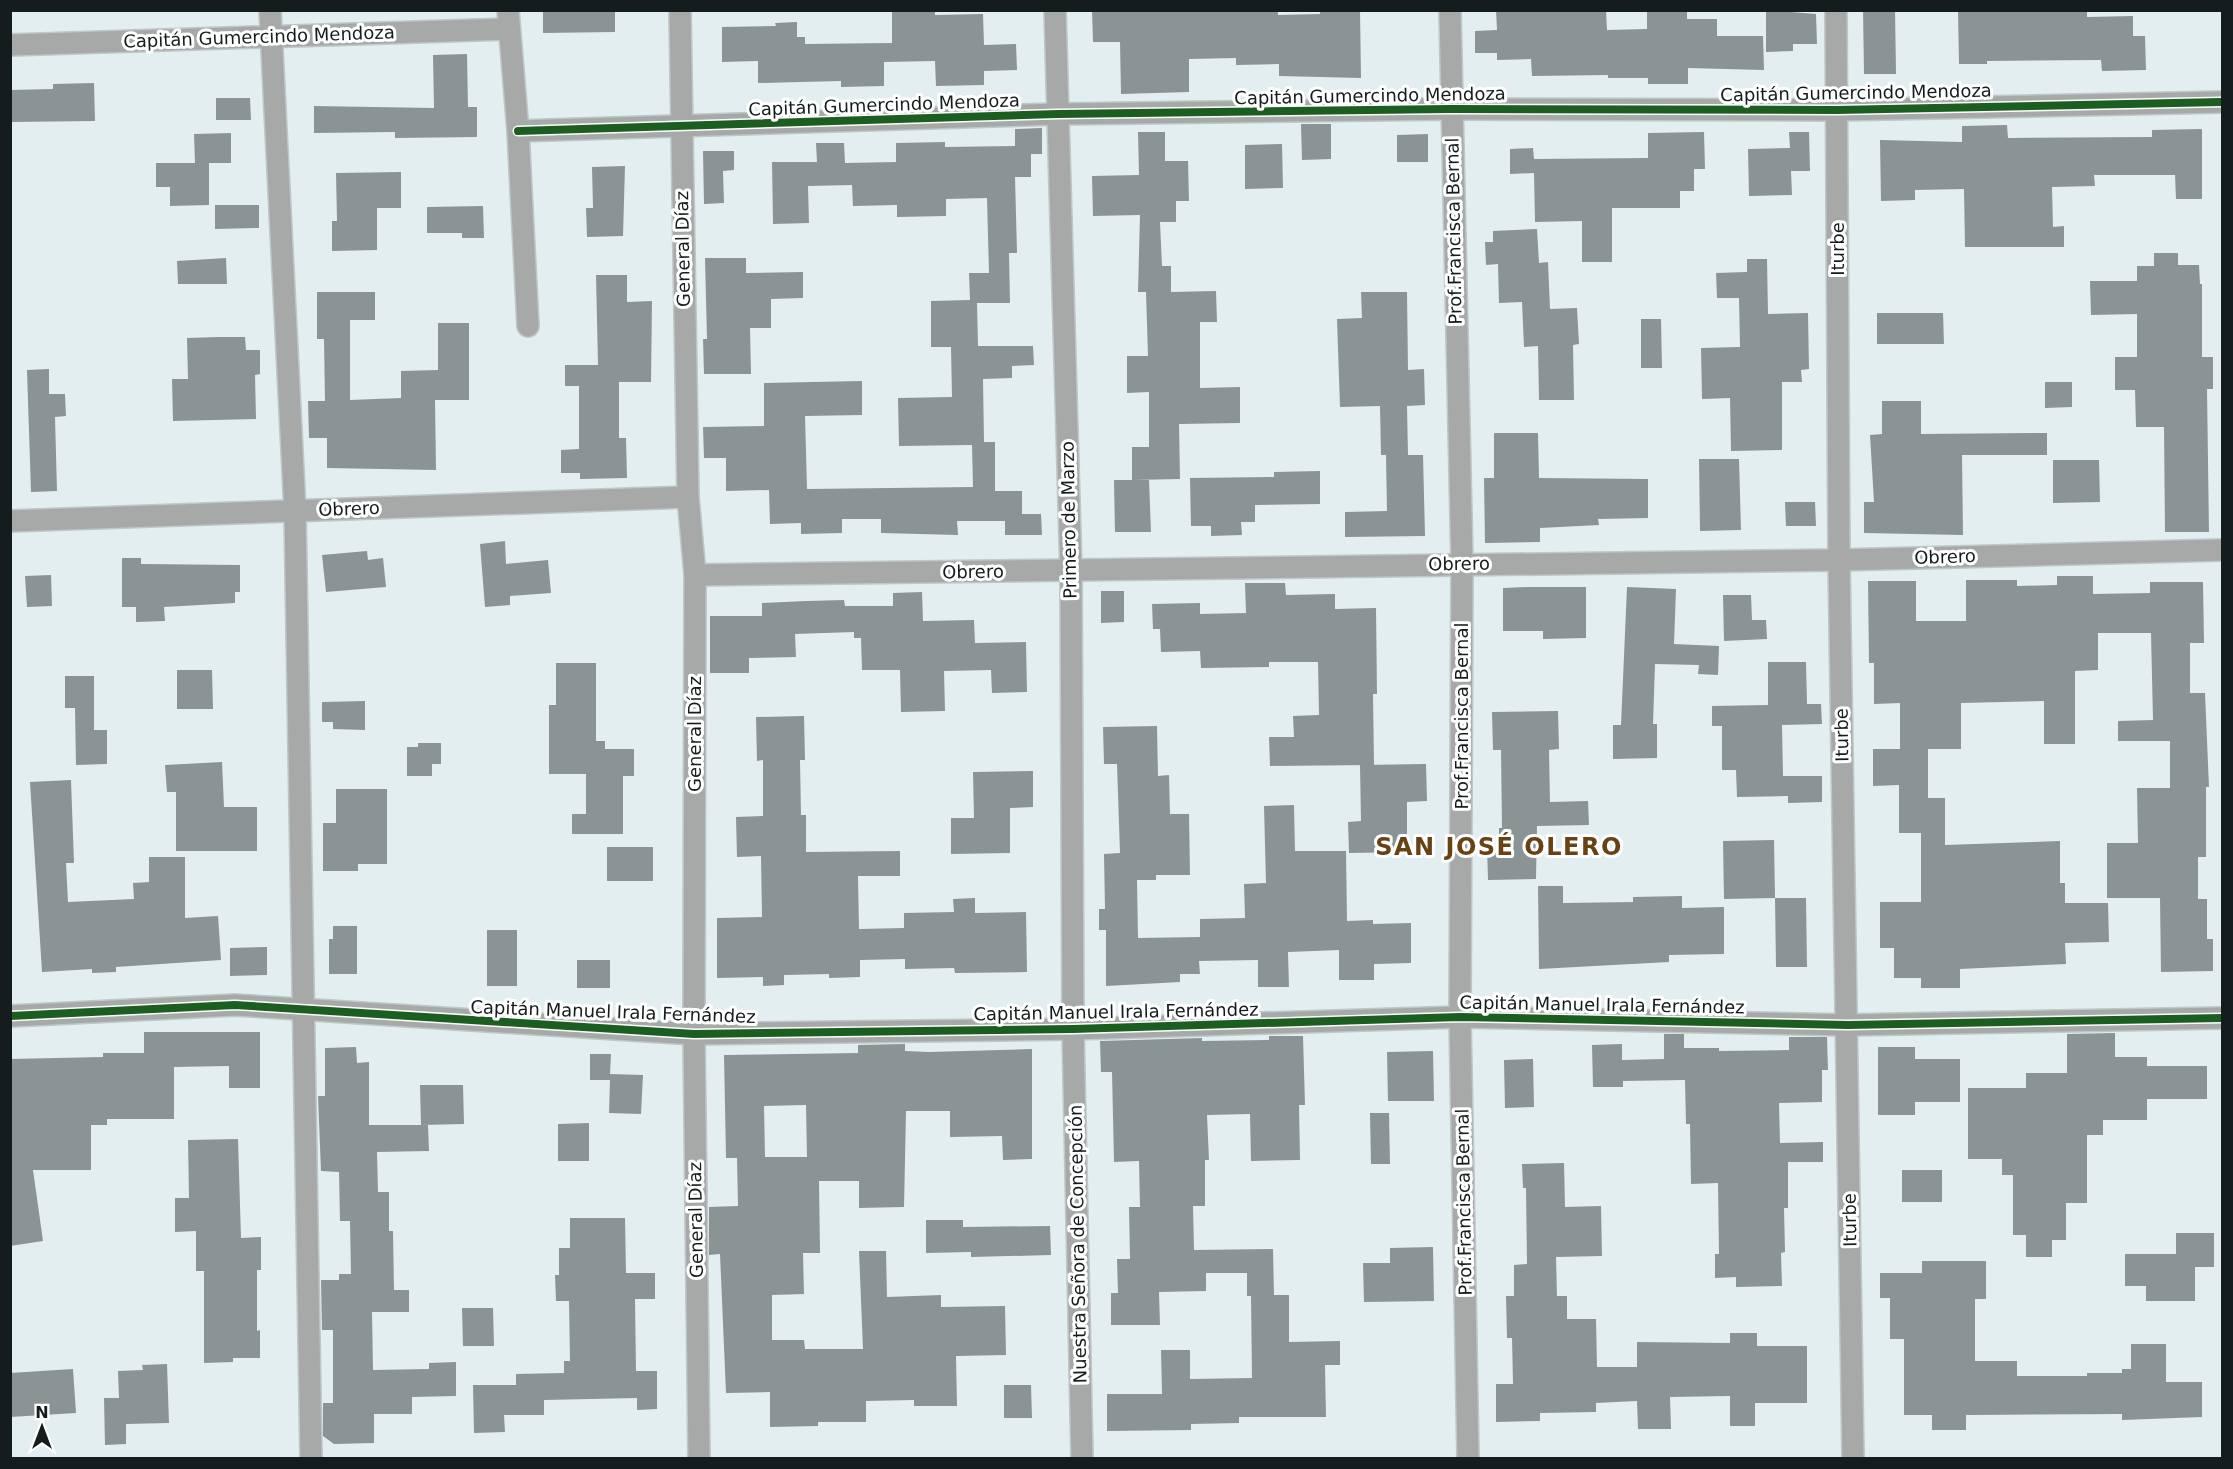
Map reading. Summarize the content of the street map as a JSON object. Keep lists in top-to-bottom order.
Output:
{
  "streets": {
    "street": [
      "Capitán Gumercindo Mendoza",
      "Prof.Francisca Bernal",
      "General Díaz",
      "Iturbe",
      "Obrero",
      "Primero de Marzo",
      "Capitán Manuel Irala Fernández",
      "Nuestra Señora de Concepción"
    ]
  },
  "crossings": [
    ["Capitán Gumercindo Mendoza", "Prof.Francisca Bernal"],
    ["Capitán Gumercindo Mendoza", "General Díaz"],
    ["Capitán Gumercindo Mendoza", "Iturbe"],
    ["Capitán Gumercindo Mendoza", "Primero de Marzo"],
    ["Prof.Francisca Bernal", "Obrero"],
    ["Prof.Francisca Bernal", "Capitán Manuel Irala Fernández"],
    ["General Díaz", "Obrero"],
    ["General Díaz", "Capitán Manuel Irala Fernández"],
    ["Iturbe", "Obrero"],
    ["Iturbe", "Capitán Manuel Irala Fernández"],
    ["Obrero", "Primero de Marzo"],
    ["Primero de Marzo", "Capitán Manuel Irala Fernández"],
    ["Primero de Marzo", "Nuestra Señora de Concepción"],
    ["Capitán Manuel Irala Fernández", "Nuestra Señora de Concepción"]
  ],
  "districts": ["SAN JOSÉ OLERO"],
  "north": "top"
}
